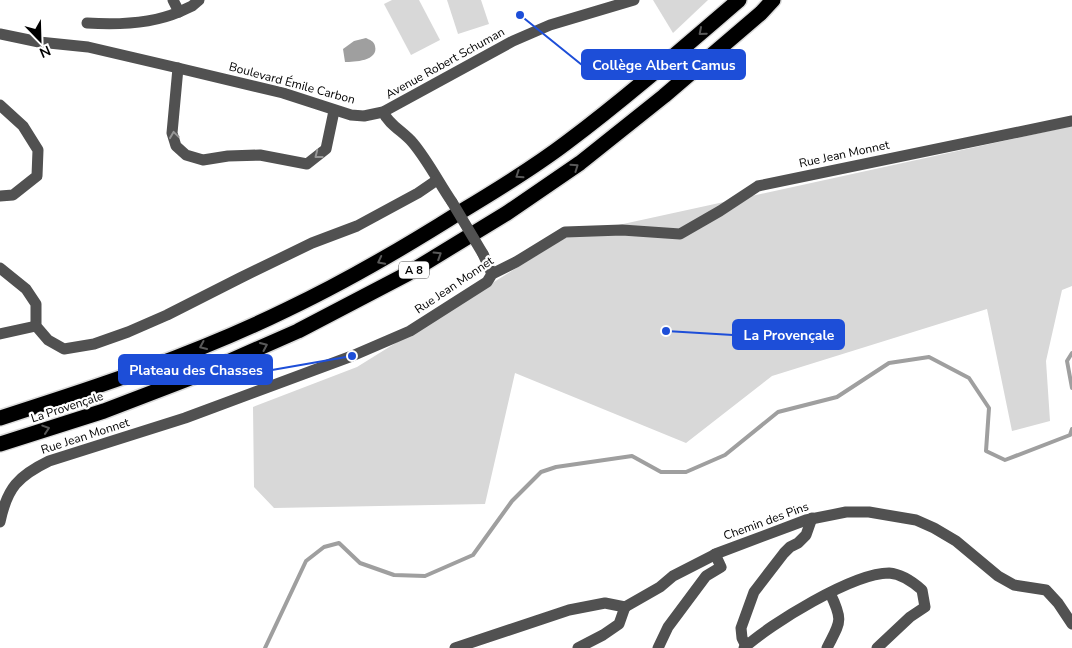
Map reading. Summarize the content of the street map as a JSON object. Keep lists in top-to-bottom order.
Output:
{
  "streets": {
    "highway": ["A 8", "La Provençale"],
    "street": [
      "Avenue Robert Schuman",
      "Boulevard Émile Carbon",
      "Rue Jean Monnet",
      "Chemin des Pins"
    ]
  },
  "crossings": [
    ["Avenue Robert Schuman", "Boulevard Émile Carbon"]
  ],
  "places": ["Collège Albert Camus", "La Provençale", "Plateau des Chasses"],
  "north": "bottom right"
}
